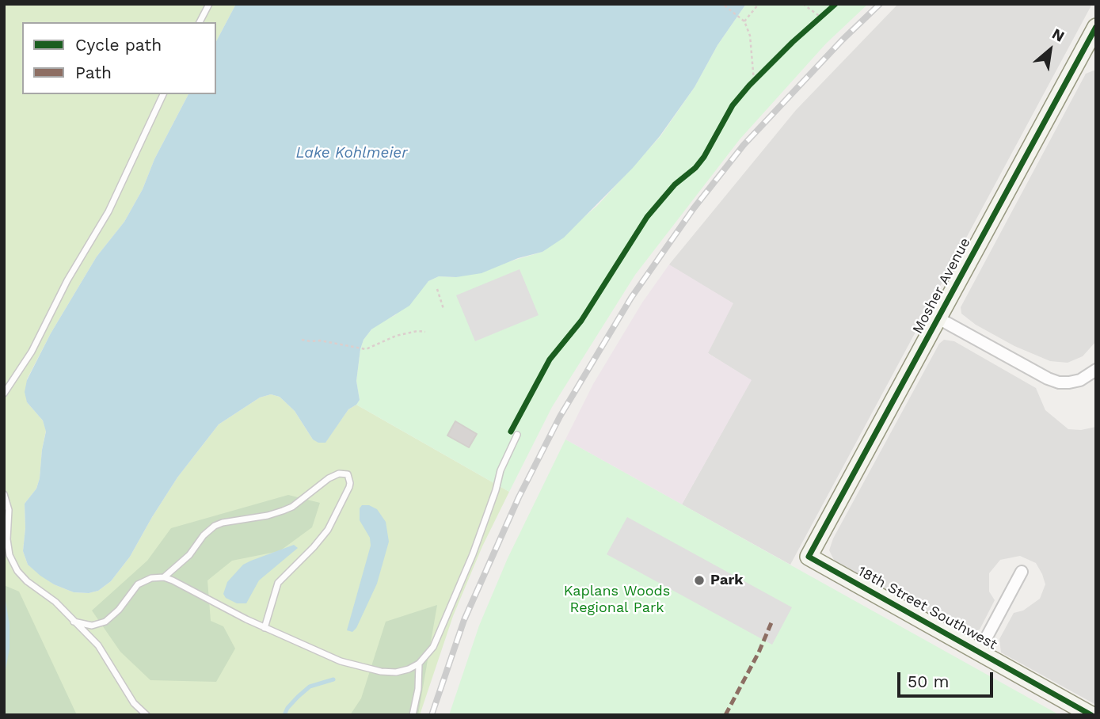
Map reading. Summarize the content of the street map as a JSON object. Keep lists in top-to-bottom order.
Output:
{
  "streets": {
    "street": ["Mosher Avenue", "18th Street Southwest"]
  },
  "crossings": [
    ["Mosher Avenue", "18th Street Southwest"]
  ],
  "water": ["Lake Kohlmeier"],
  "parks": ["Kaplans Woods Regional Park"],
  "places": ["Park"],
  "legend": ["Cycle path", "Path"],
  "scale_bar": "50 m",
  "north": "top right"
}
